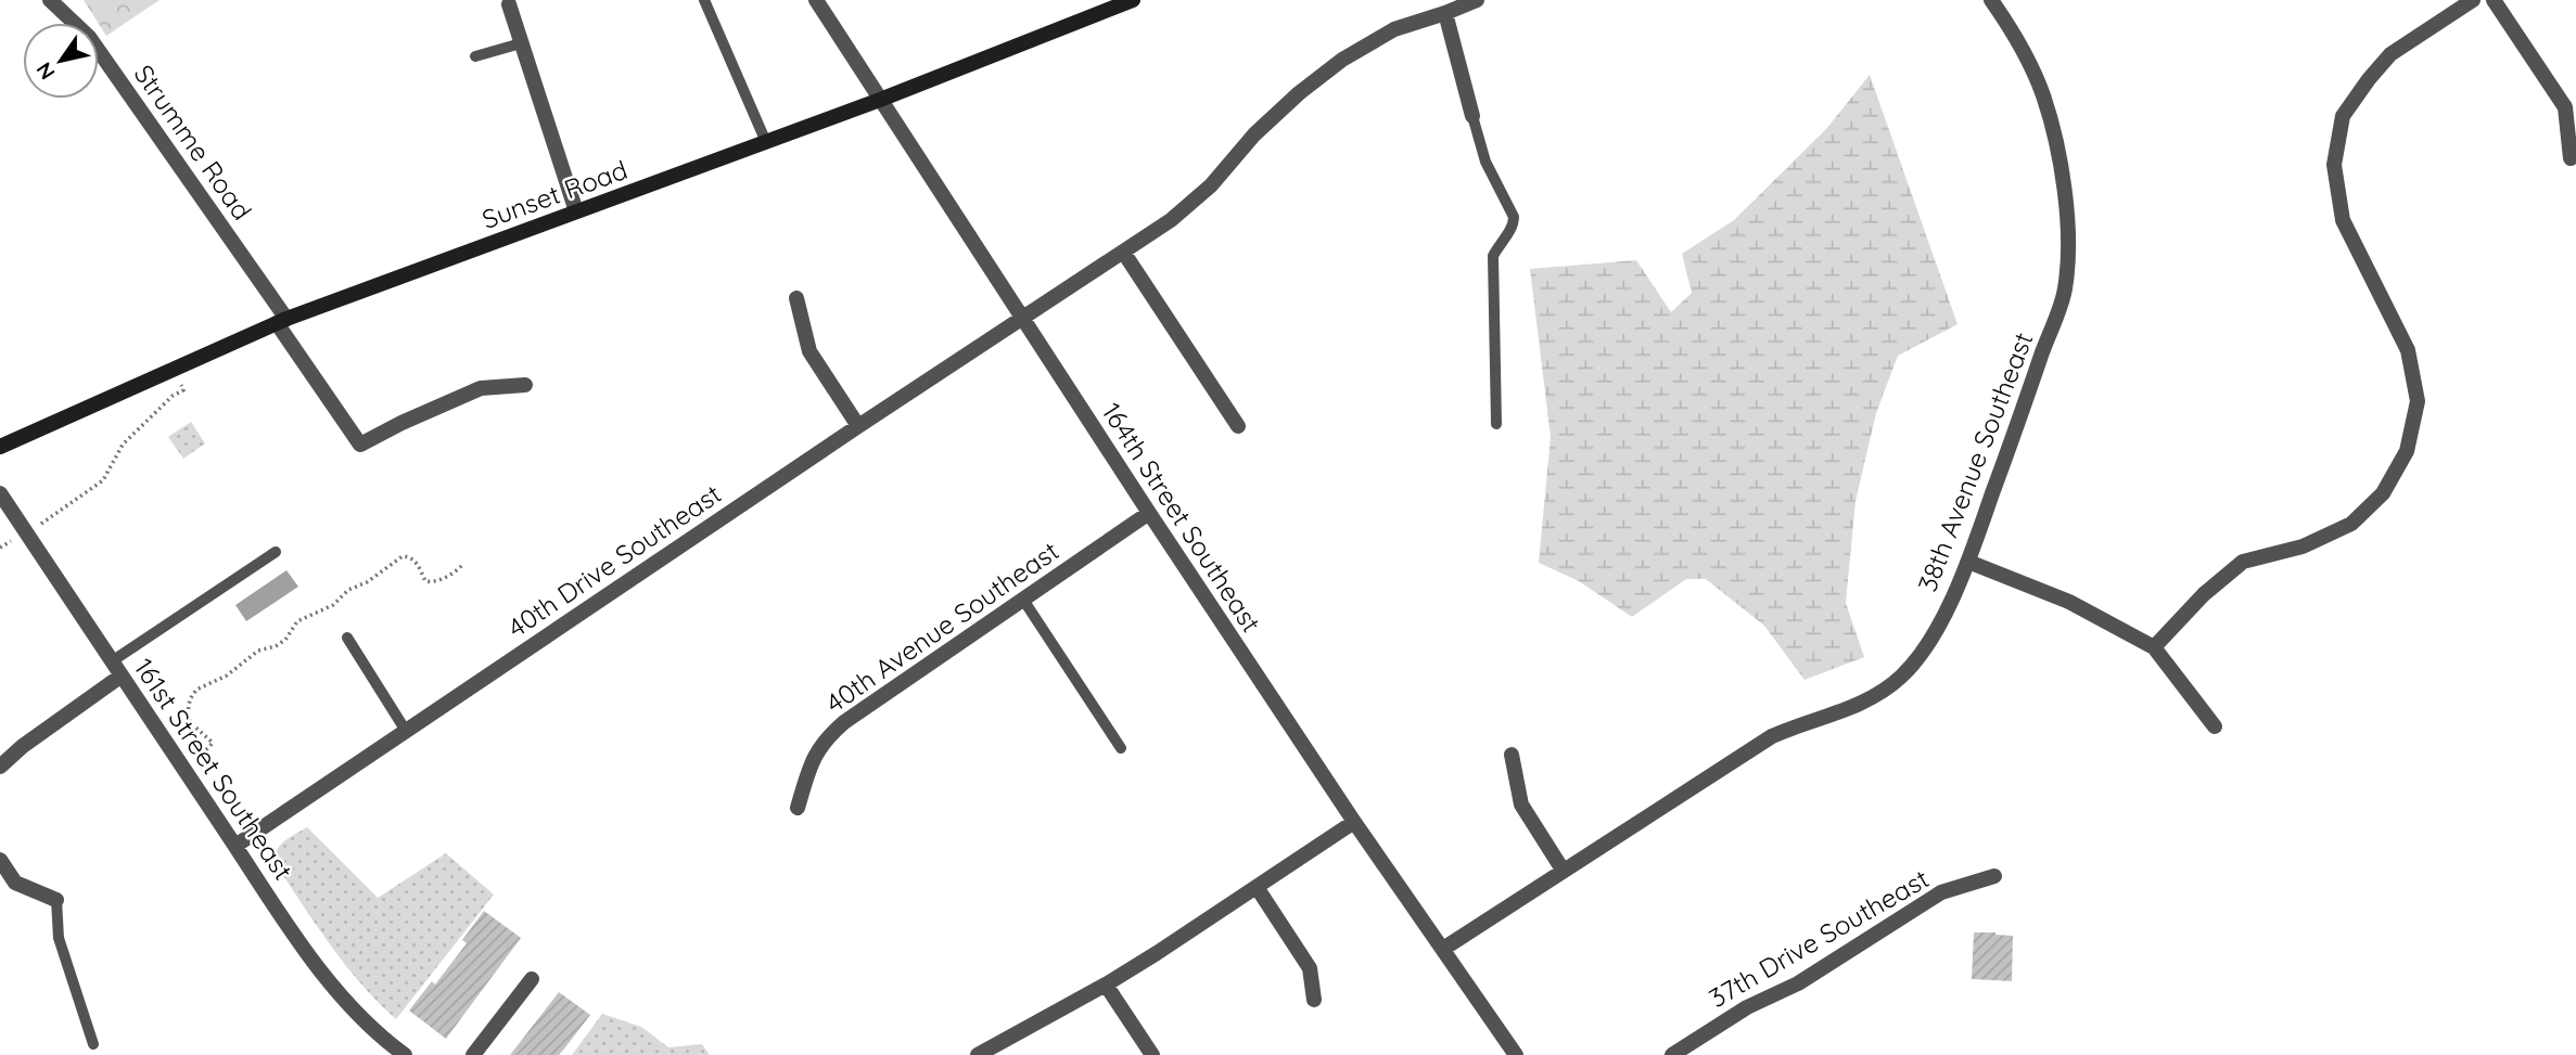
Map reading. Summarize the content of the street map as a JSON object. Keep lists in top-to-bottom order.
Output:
{
  "streets": {
    "street": [
      "Strumme Road",
      "Sunset Road",
      "38th Avenue Southeast",
      "164th Street Southeast",
      "40th Drive Southeast",
      "40th Avenue Southeast",
      "161st Street Southeast",
      "37th Drive Southeast"
    ]
  },
  "crossings": [
    ["Strumme Road", "Sunset Road"],
    ["Sunset Road", "164th Street Southeast"],
    ["38th Avenue Southeast", "164th Street Southeast"],
    ["164th Street Southeast", "40th Drive Southeast"],
    ["164th Street Southeast", "40th Avenue Southeast"],
    ["40th Drive Southeast", "161st Street Southeast"]
  ],
  "north": "bottom left"
}
